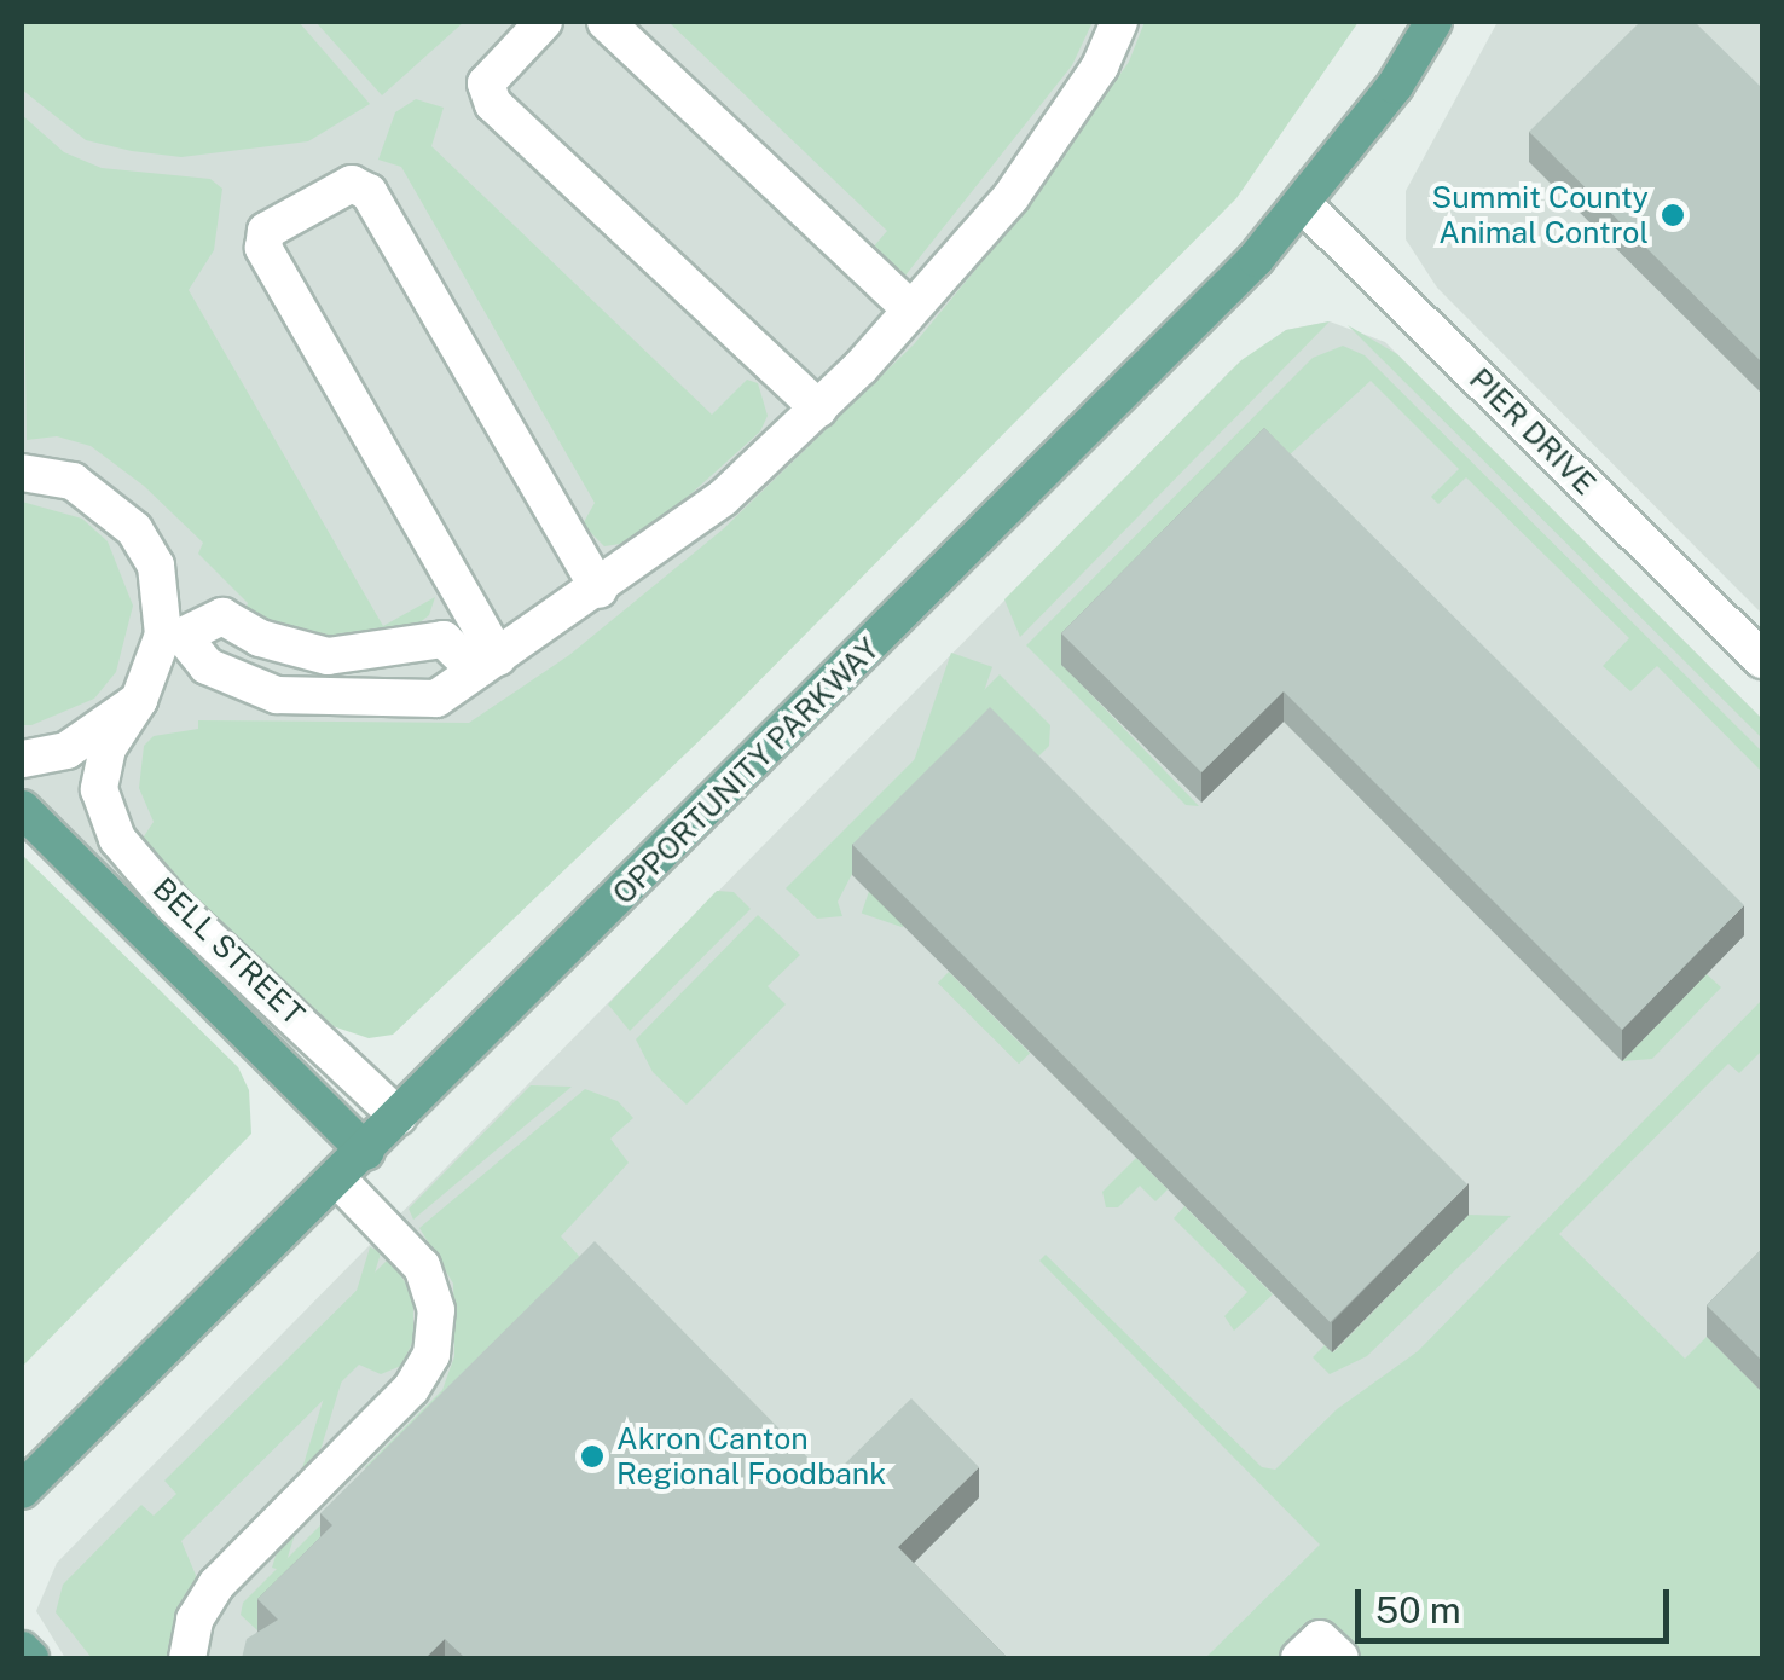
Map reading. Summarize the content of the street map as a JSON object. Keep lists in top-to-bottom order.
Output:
{
  "streets": {
    "main road": ["OPPORTUNITY PARKWAY", "BELL STREET"],
    "street": ["PIER DRIVE"]
  },
  "crossings": [
    ["PIER DRIVE", "OPPORTUNITY PARKWAY"],
    ["OPPORTUNITY PARKWAY", "BELL STREET"]
  ],
  "places": ["Summit County Animal Control", "Akron Canton Regional Foodbank"],
  "scale_bar": "50 m"
}
